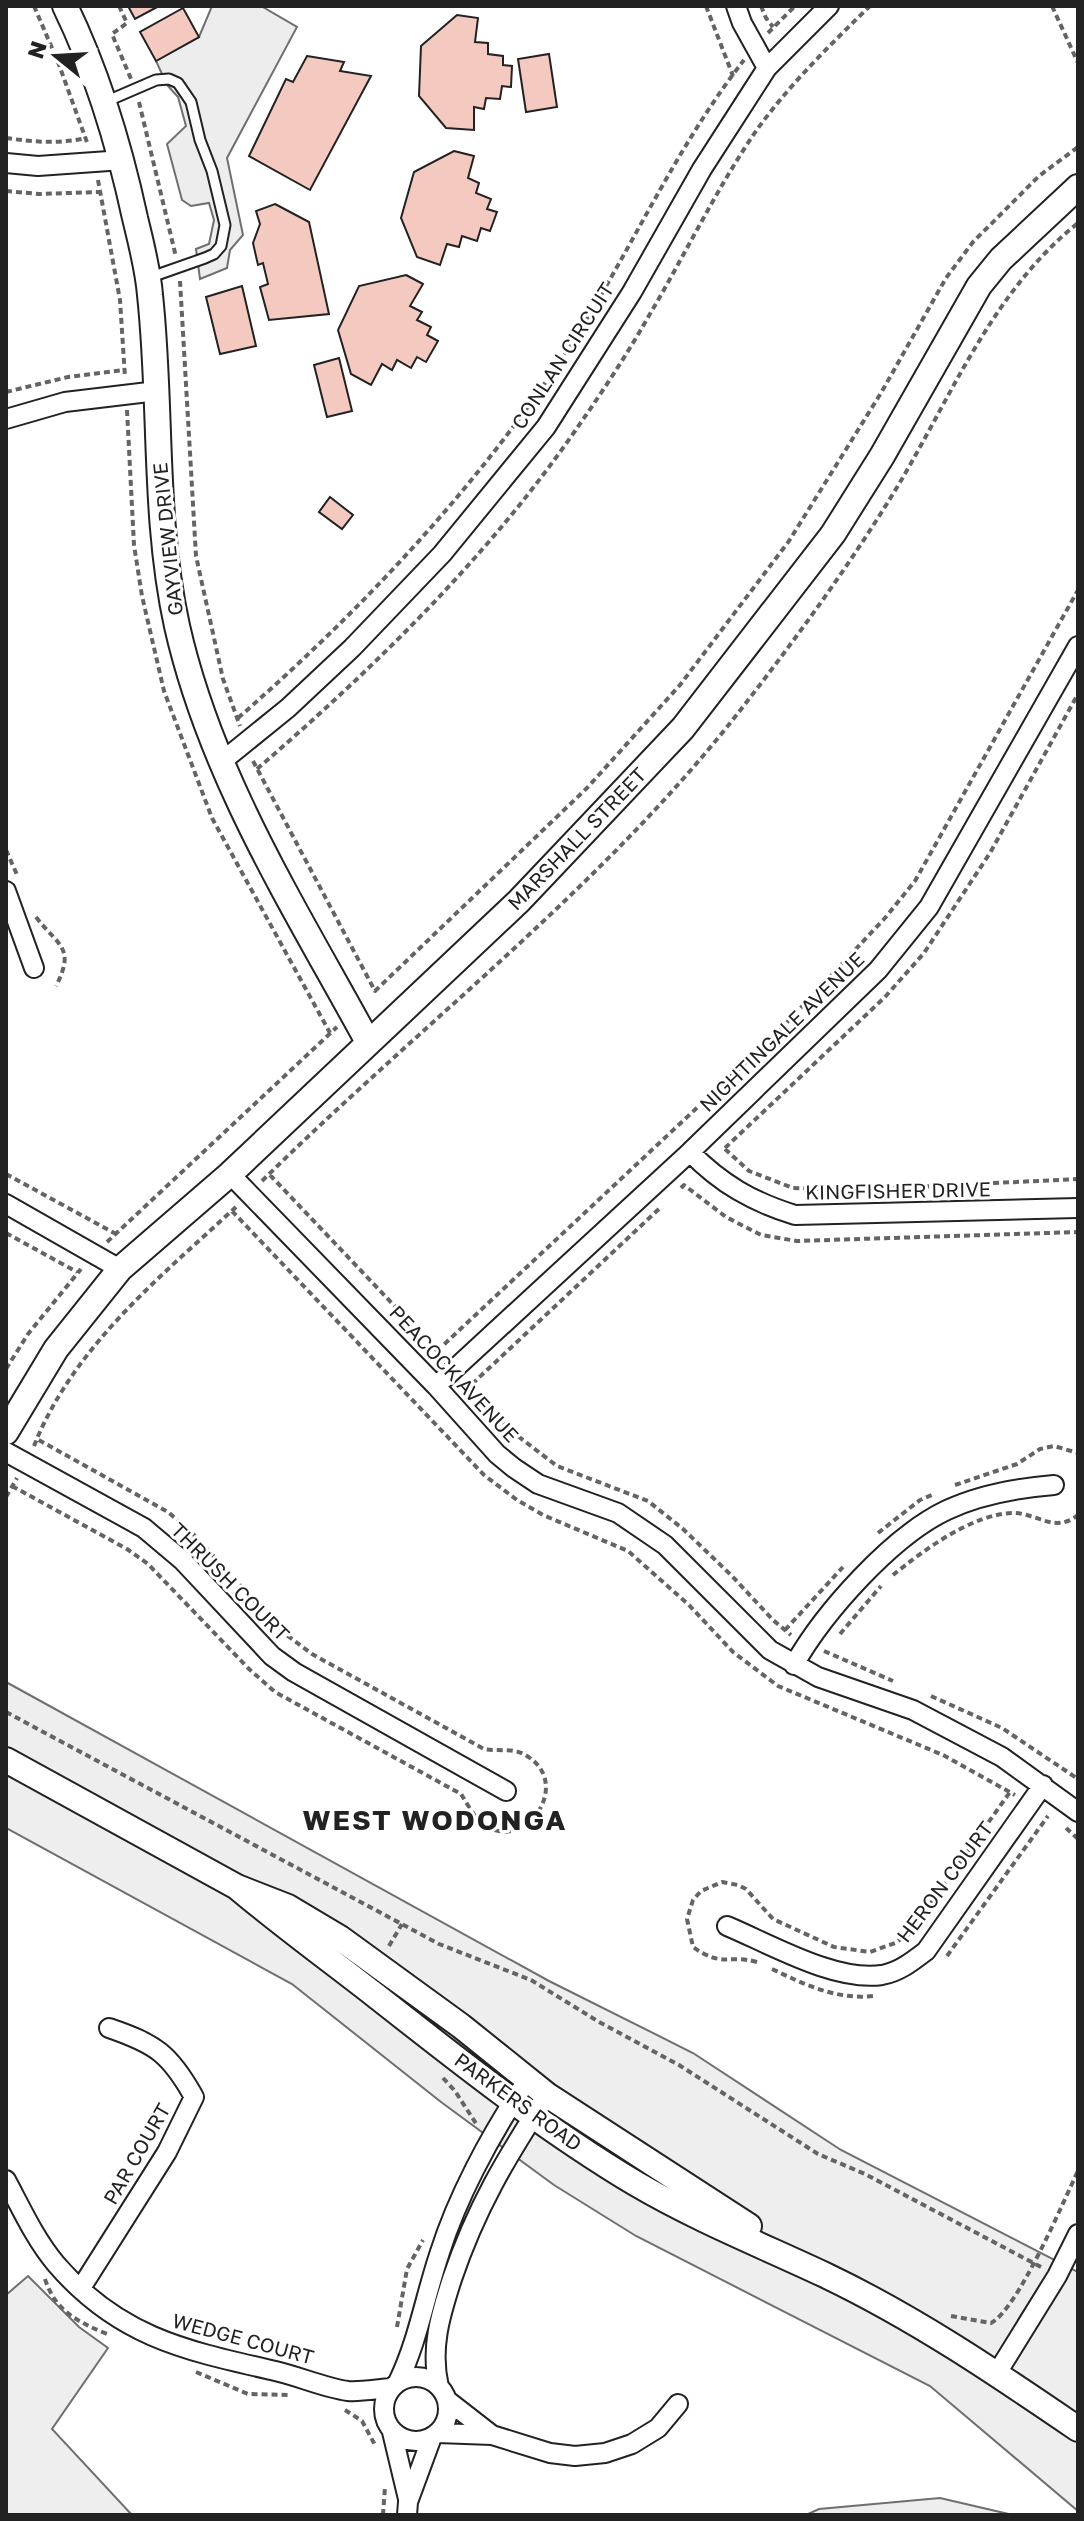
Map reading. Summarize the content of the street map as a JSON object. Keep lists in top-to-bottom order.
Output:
{
  "streets": {
    "street": [
      "CONLAN CIRCUIT",
      "GAYVIEW DRIVE",
      "MARSHALL STREET",
      "NIGHTINGALE AVENUE",
      "KINGFISHER DRIVE",
      "PEACOCK AVENUE",
      "THRUSH COURT",
      "HERON COURT",
      "PARKERS ROAD",
      "PAR COURT",
      "WEDGE COURT"
    ]
  },
  "crossings": [
    ["CONLAN CIRCUIT", "GAYVIEW DRIVE"],
    ["GAYVIEW DRIVE", "MARSHALL STREET"],
    ["MARSHALL STREET", "PEACOCK AVENUE"],
    ["NIGHTINGALE AVENUE", "KINGFISHER DRIVE"],
    ["NIGHTINGALE AVENUE", "PEACOCK AVENUE"],
    ["PEACOCK AVENUE", "HERON COURT"],
    ["PAR COURT", "WEDGE COURT"]
  ],
  "districts": ["WEST WODONGA"],
  "north": "left"
}
